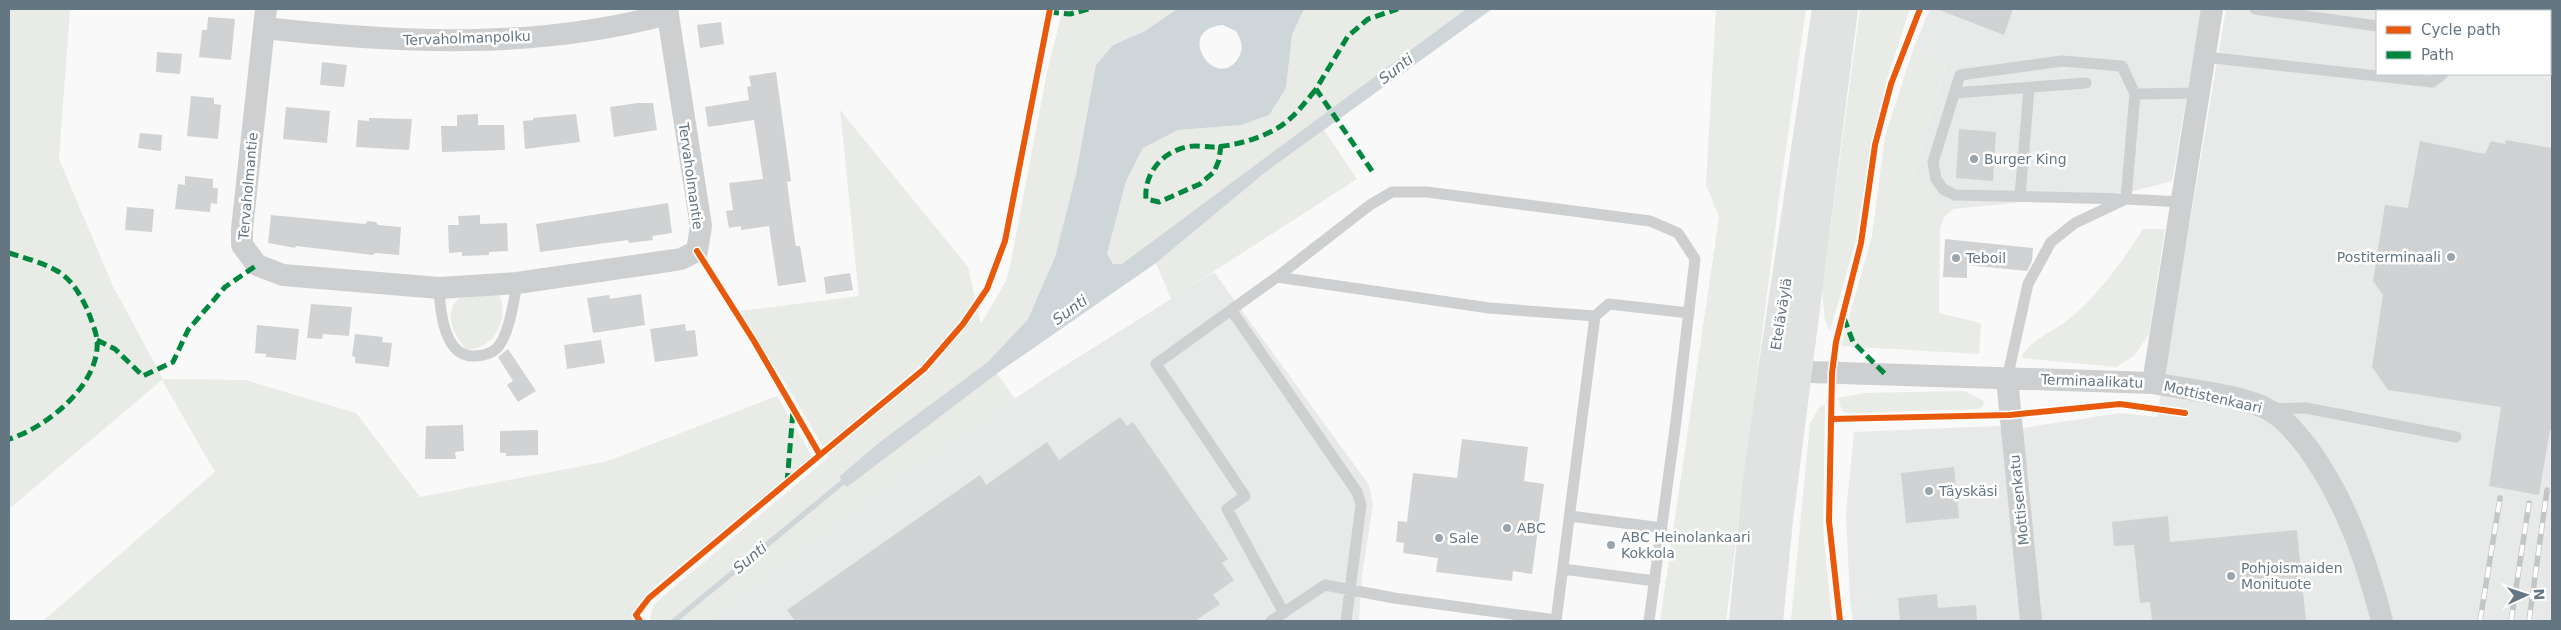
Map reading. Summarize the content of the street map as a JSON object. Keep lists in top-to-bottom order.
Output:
{
  "streets": {
    "highway": ["Eteläväylä"],
    "street": [
      "Tervaholmanpolku",
      "Tervaholmantie",
      "Terminaalikatu",
      "Mottistenkaari",
      "Mottisenkatu"
    ]
  },
  "crossings": [
    ["Tervaholmanpolku", "Tervaholmantie"],
    ["Eteläväylä", "Terminaalikatu"],
    ["Terminaalikatu", "Mottistenkaari"],
    ["Terminaalikatu", "Mottisenkatu"]
  ],
  "water": ["Sunti"],
  "places": [
    "Burger King",
    "Postiterminaali",
    "Teboil",
    "Täyskäsi",
    "ABC",
    "Sale",
    "ABC Heinolankaari Kokkola",
    "Pohjoismaiden Monituote"
  ],
  "legend": ["Cycle path", "Path"],
  "north": "right"
}
